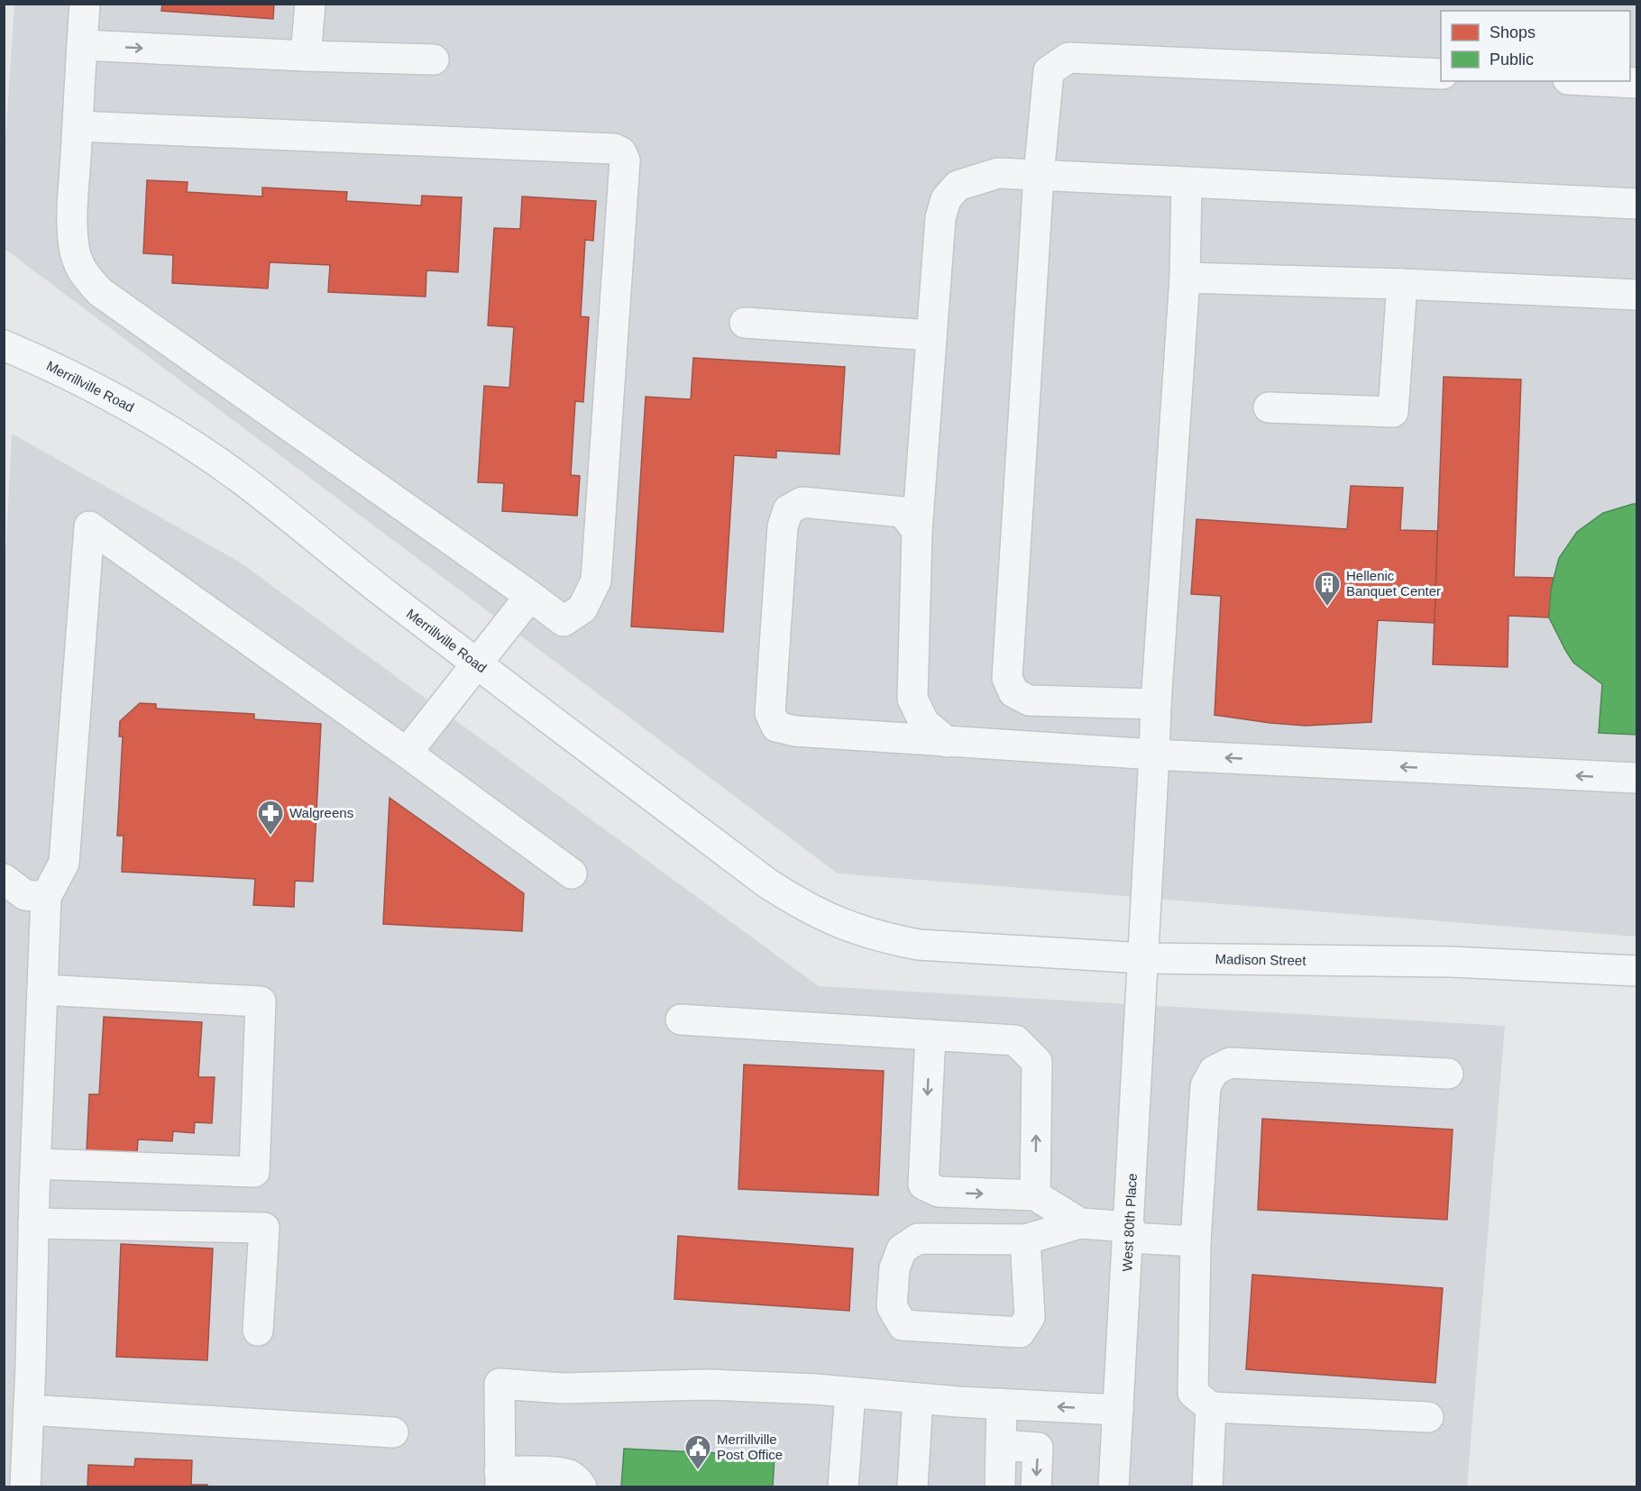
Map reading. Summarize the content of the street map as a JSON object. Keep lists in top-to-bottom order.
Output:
{
  "streets": {
    "street": ["Merrillville Road", "Madison Street", "West 80th Place"]
  },
  "crossings": [
    ["Merrillville Road", "Madison Street"],
    ["Madison Street", "West 80th Place"]
  ],
  "places": {
    "building": ["Hellenic Banquet Center"],
    "pharmacy": ["Walgreens"],
    "public building": ["Merrillville Post Office"]
  },
  "legend": ["Shops", "Public"]
}
